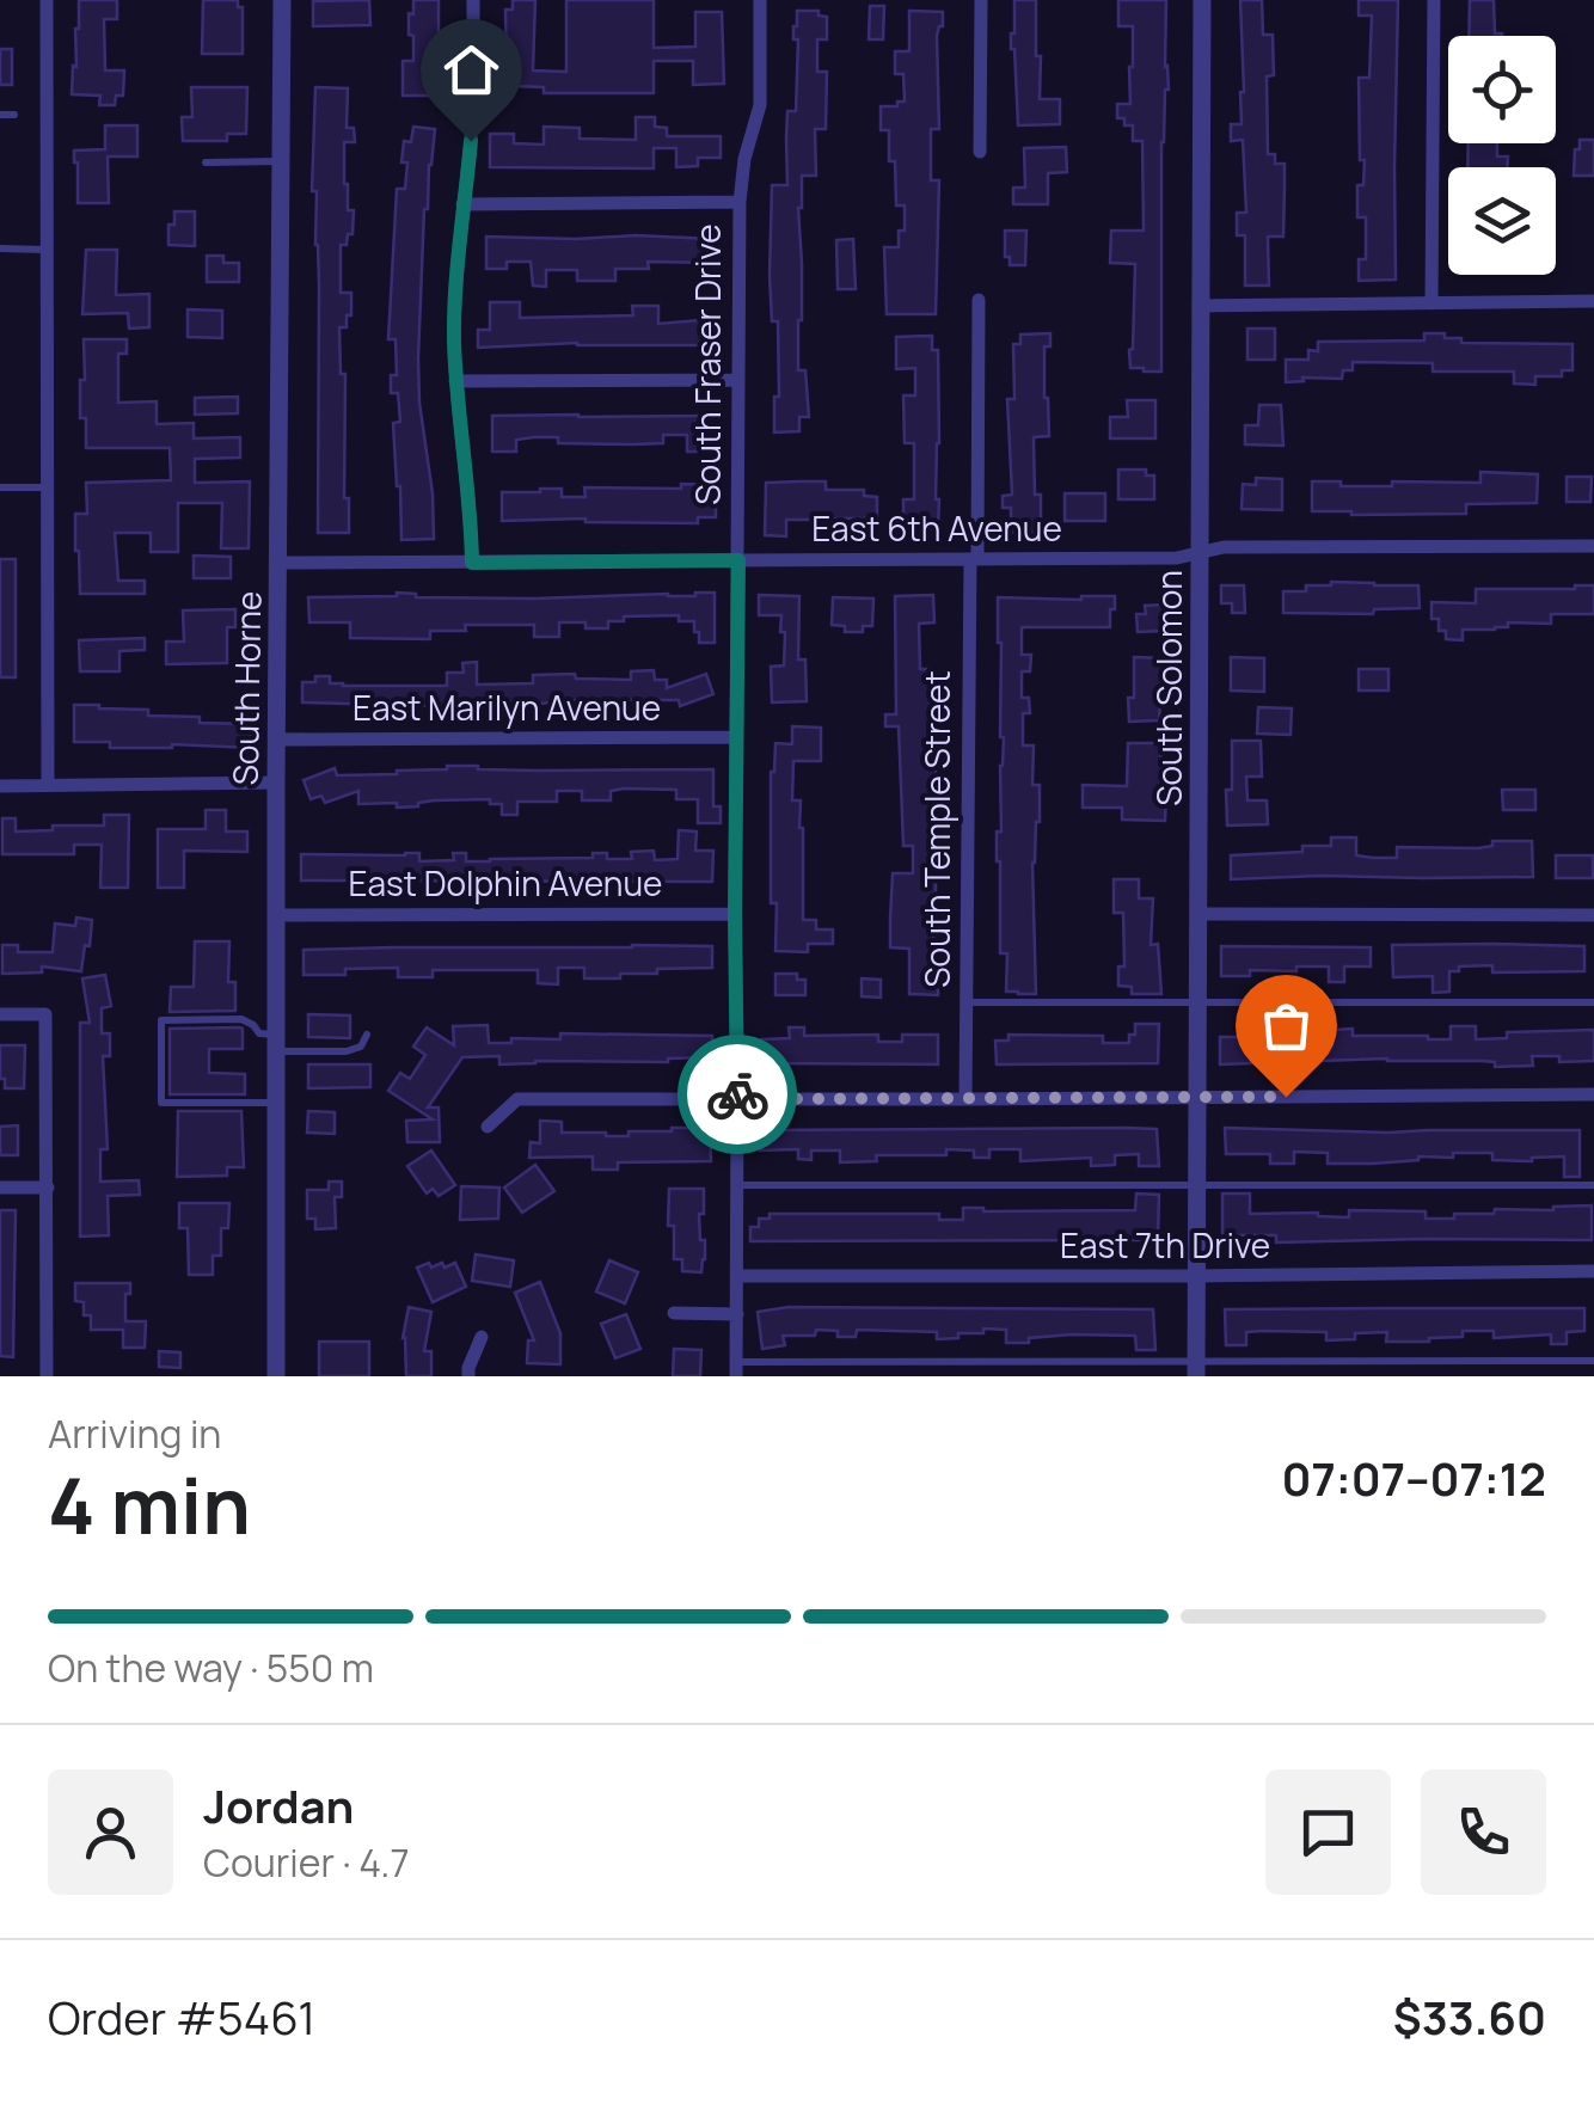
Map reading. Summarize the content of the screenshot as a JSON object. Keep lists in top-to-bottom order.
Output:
{
  "streets": {
    "street": [
      "South Fraser Drive",
      "East 6th Avenue",
      "South Horne",
      "South Solomon",
      "East Marilyn Avenue",
      "South Temple Street",
      "East Dolphin Avenue",
      "East 7th Drive"
    ]
  },
  "crossings": [
    ["South Fraser Drive", "East 6th Avenue"],
    ["South Fraser Drive", "East Marilyn Avenue"],
    ["South Fraser Drive", "East Dolphin Avenue"],
    ["South Fraser Drive", "East 7th Drive"],
    ["East 6th Avenue", "South Horne"],
    ["East 6th Avenue", "South Solomon"],
    ["East 6th Avenue", "South Temple Street"],
    ["South Horne", "East Marilyn Avenue"],
    ["South Horne", "East Dolphin Avenue"],
    ["South Solomon", "East 7th Drive"]
  ],
  "page": {
    "heading": ["4 min", "Arriving in", "07:07–07:12"],
    "panel": [
      "Jordan",
      "Courier · 4.7",
      "Order #5461",
      "$33.60"
    ],
    "bar": "On the way · 550 m"
  }
}
